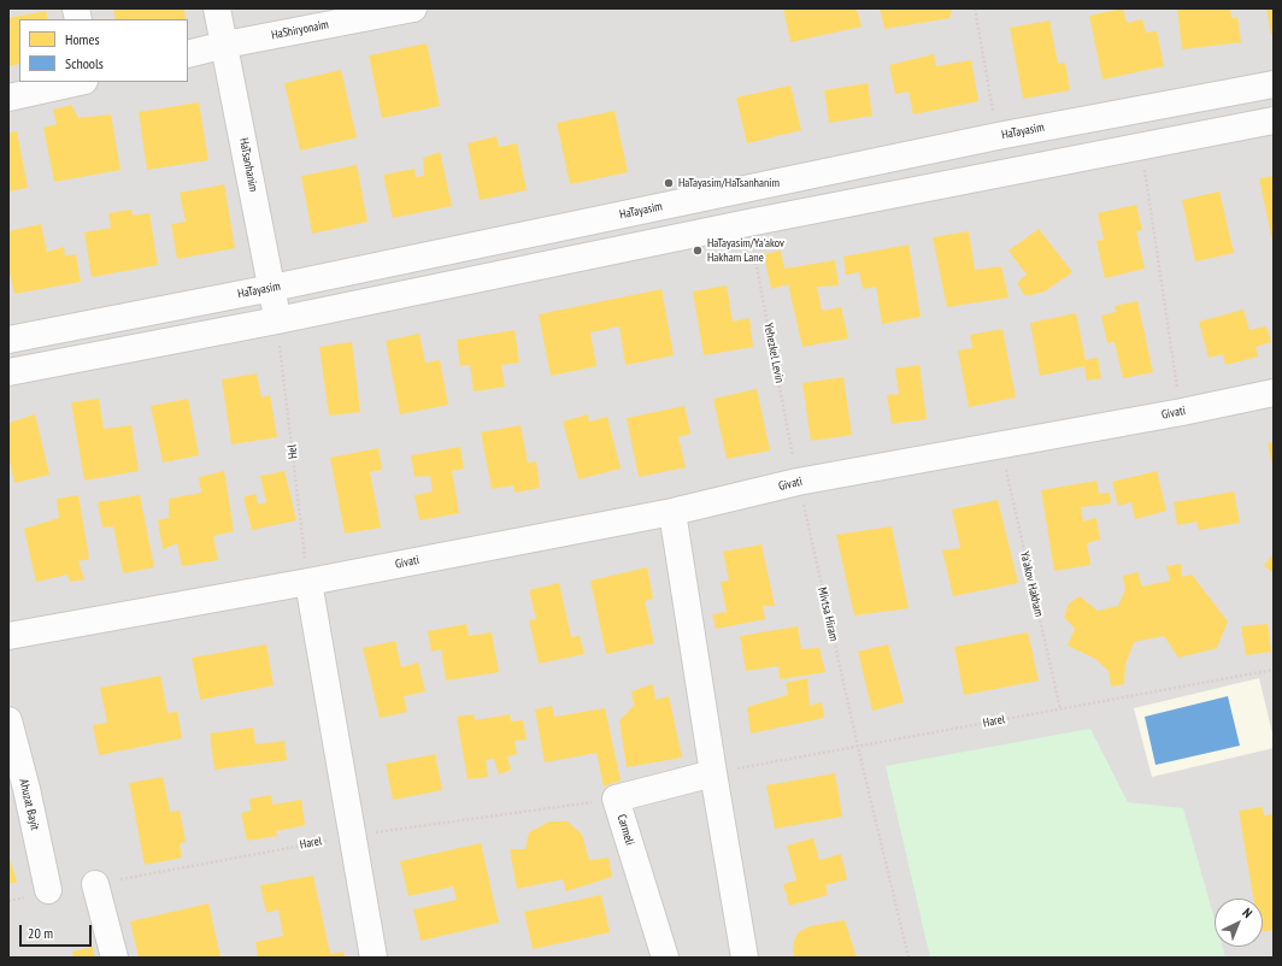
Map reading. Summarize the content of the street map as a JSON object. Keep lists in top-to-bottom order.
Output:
{
  "streets": {
    "street": [
      "HaShiryonaim",
      "HaTayasim",
      "HaTsanhanim",
      "Givati",
      "Ahuzat Bayit",
      "Carmeli"
    ],
    "path": [
      "Yehezkel Levin",
      "Hel",
      "Ya'akov Hakham",
      "Mivtsa Hiram",
      "Harel"
    ]
  },
  "crossings": [
    ["HaShiryonaim", "HaTsanhanim"],
    ["HaTayasim", "HaTsanhanim"],
    ["HaTsanhanim", "Hel"],
    ["Yehezkel Levin", "Givati"],
    ["Yehezkel Levin", "Mivtsa Hiram"],
    ["Givati", "Hel"],
    ["Givati", "Mivtsa Hiram"],
    ["Ya'akov Hakham", "Harel"],
    ["Mivtsa Hiram", "Harel"],
    ["Harel", "Carmeli"]
  ],
  "places": ["HaTayasim/HaTsanhanim", "HaTayasim/Ya'akov Hakham Lane"],
  "legend": ["Homes", "Schools"],
  "scale_bar": "20 m",
  "north": "top right"
}
